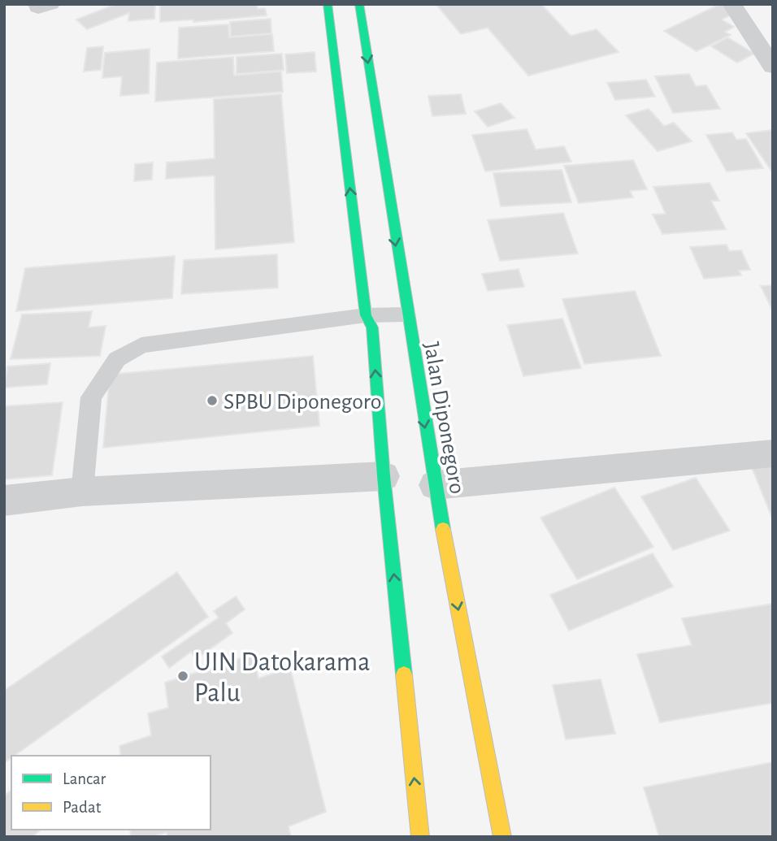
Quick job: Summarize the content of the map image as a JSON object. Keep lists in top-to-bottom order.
{
  "streets": {
    "highway": ["Jalan Diponegoro"]
  },
  "places": ["SPBU Diponegoro", "UIN Datokarama Palu"],
  "legend": ["Lancar", "Padat"]
}
